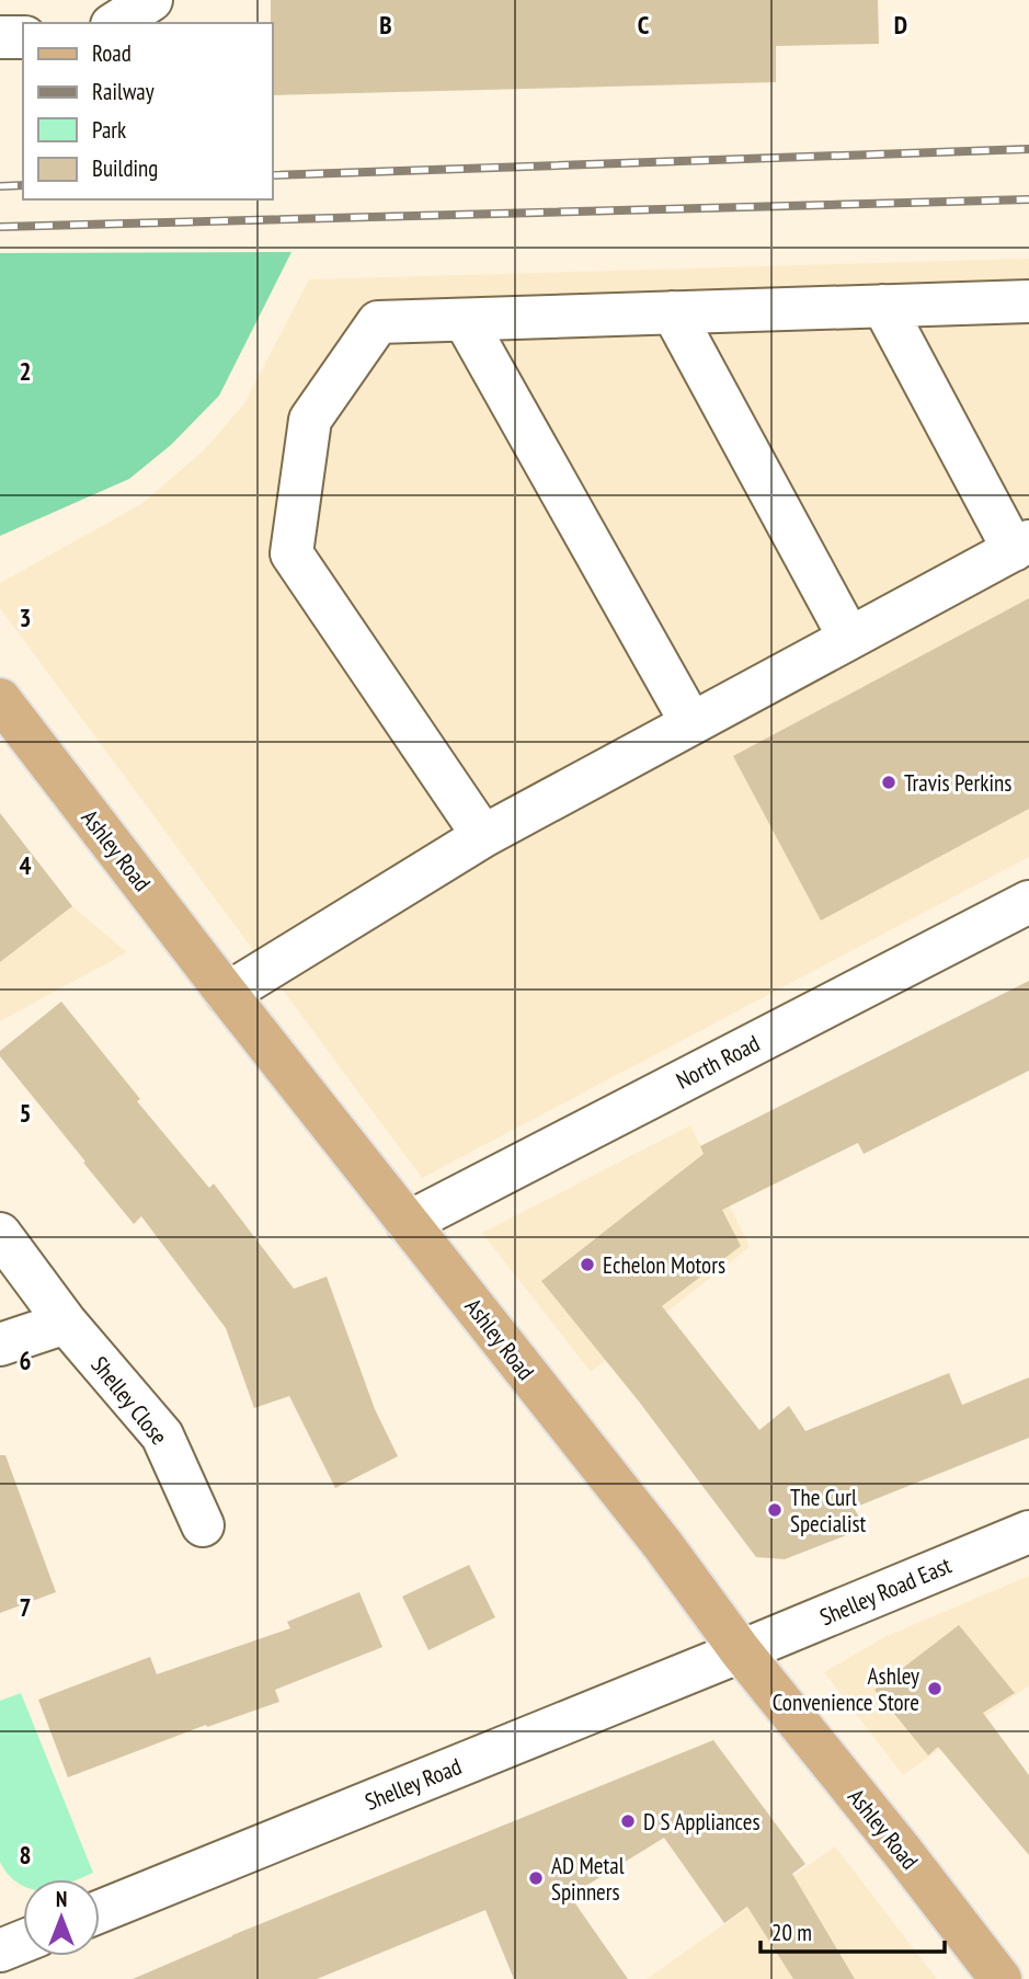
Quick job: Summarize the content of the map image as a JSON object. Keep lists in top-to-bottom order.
{
  "streets": {
    "main road": ["Ashley Road"],
    "street": [
      "North Road",
      "Shelley Close",
      "Shelley Road East",
      "Shelley Road"
    ]
  },
  "crossings": [
    ["Ashley Road", "North Road"],
    ["Ashley Road", "Shelley Road East"],
    ["Ashley Road", "Shelley Road"],
    ["Shelley Road East", "Shelley Road"]
  ],
  "places": [
    "Travis Perkins",
    "Echelon Motors",
    "The Curl Specialist",
    "Ashley Convenience Store",
    "D S Appliances",
    "AD Metal Spinners"
  ],
  "legend": [
    "Road",
    "Railway",
    "Park",
    "Building"
  ],
  "scale_bar": "20 m",
  "north": "top",
  "grid": {
    "columns": ["B", "C", "D"],
    "rows": [
      "2",
      "3",
      "4",
      "5",
      "6",
      "7",
      "8"
    ]
  }
}
